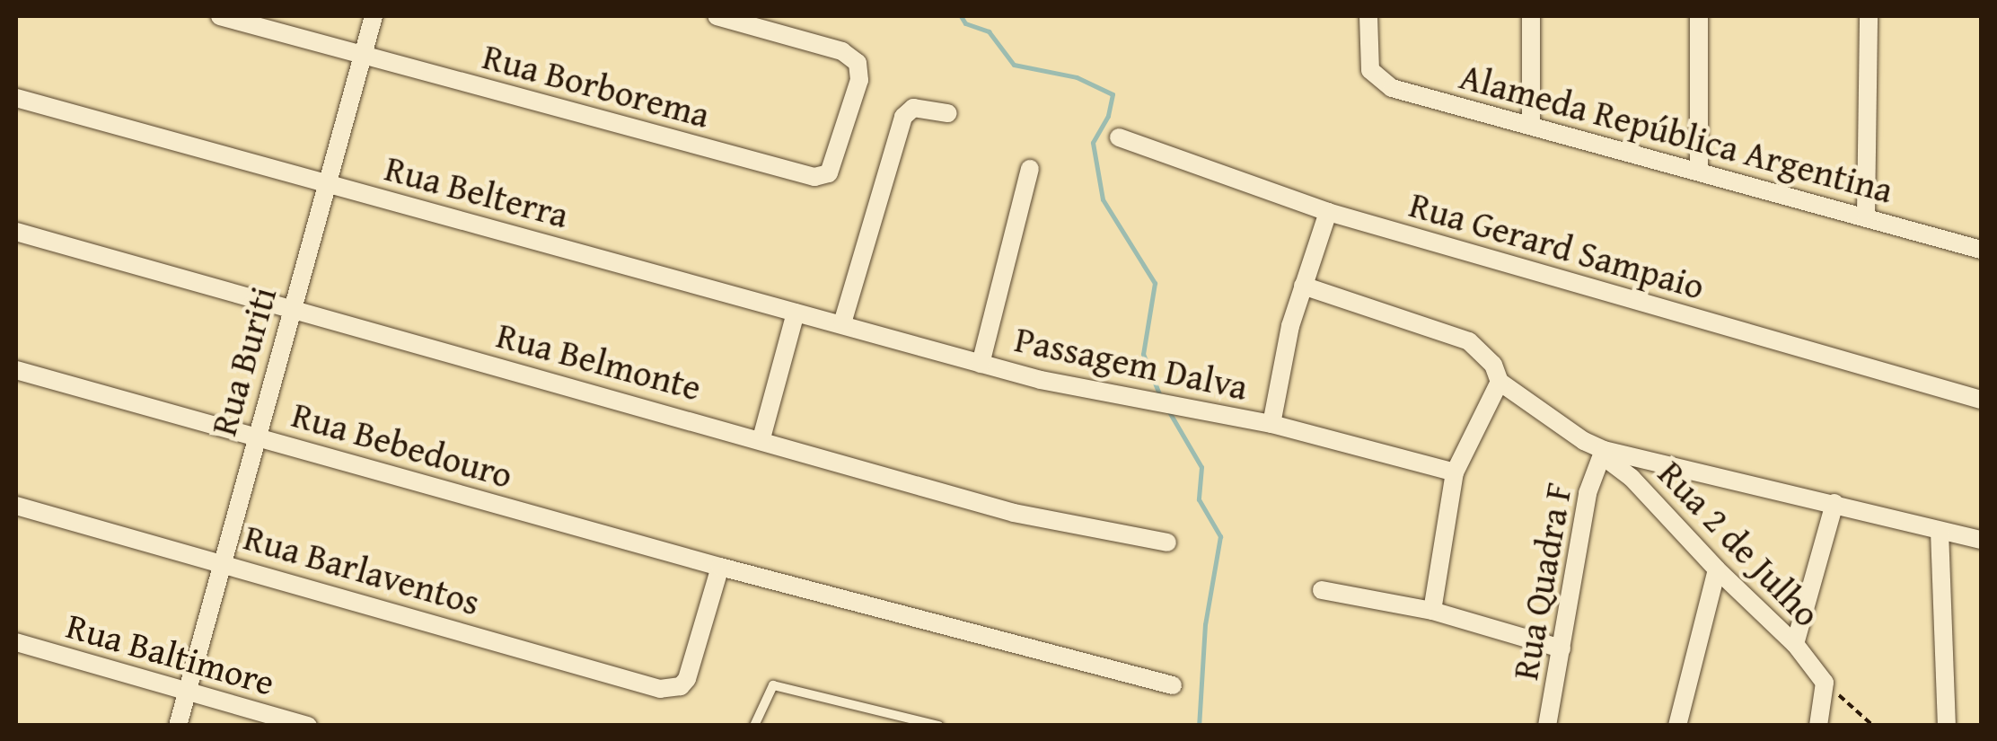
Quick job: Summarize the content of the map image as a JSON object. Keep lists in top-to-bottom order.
{
  "streets": {
    "street": [
      "Rua Borborema",
      "Alameda República Argentina",
      "Rua Belterra",
      "Rua Gerard Sampaio",
      "Rua Buriti",
      "Rua Belmonte",
      "Passagem Dalva",
      "Rua Bebedouro",
      "Rua 2 de Julho",
      "Rua Barlaventos",
      "Rua Quadra F",
      "Rua Baltimore"
    ]
  },
  "crossings": [
    ["Rua Borborema", "Rua Buriti"],
    ["Rua Belterra", "Rua Buriti"],
    ["Rua Belterra", "Passagem Dalva"],
    ["Rua Buriti", "Rua Belmonte"],
    ["Rua Buriti", "Rua Bebedouro"],
    ["Rua Buriti", "Rua Barlaventos"],
    ["Rua Buriti", "Rua Baltimore"],
    ["Rua Bebedouro", "Rua Barlaventos"],
    ["Rua 2 de Julho", "Rua Quadra F"]
  ]
}
